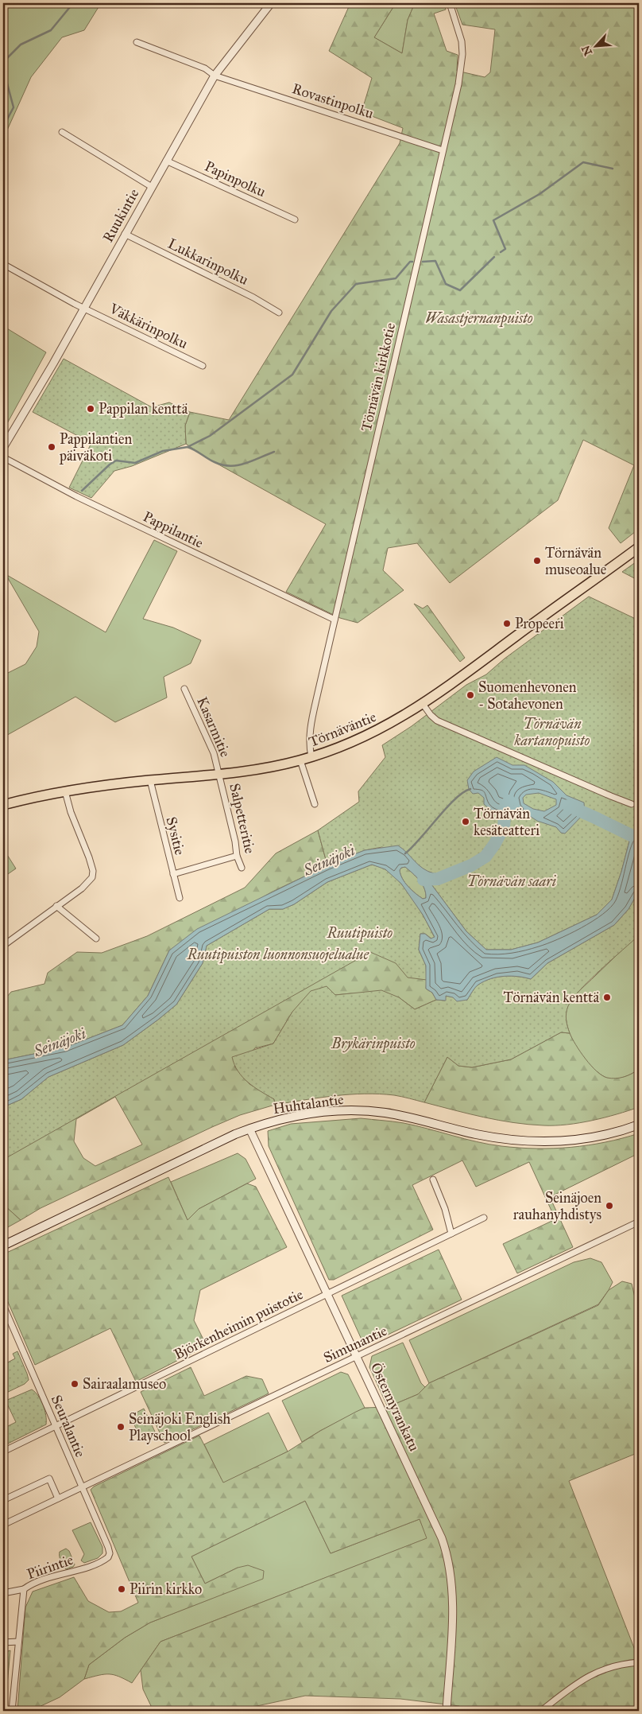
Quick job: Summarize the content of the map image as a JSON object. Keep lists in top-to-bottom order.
{
  "streets": {
    "main road": ["Törnäväntie", "Huhtalantie"],
    "street": [
      "Rovastinpolku",
      "Papinpolku",
      "Ruukintie",
      "Lukkarinpolku",
      "Väkkärinpolku",
      "Törnävän kirkkotie",
      "Pappilantie",
      "Kasarmitie",
      "Salpetteritie",
      "Sysitie",
      "Björkenheimin puistotie",
      "Simunantie",
      "Östermyrankatu",
      "Seuralantie",
      "Piirintie"
    ]
  },
  "crossings": [
    ["Rovastinpolku", "Ruukintie"],
    ["Rovastinpolku", "Törnävän kirkkotie"],
    ["Papinpolku", "Ruukintie"],
    ["Ruukintie", "Lukkarinpolku"],
    ["Ruukintie", "Väkkärinpolku"],
    ["Törnävän kirkkotie", "Pappilantie"],
    ["Törnävän kirkkotie", "Törnäväntie"],
    ["Kasarmitie", "Törnäväntie"],
    ["Kasarmitie", "Salpetteritie"],
    ["Törnäväntie", "Salpetteritie"],
    ["Törnäväntie", "Sysitie"],
    ["Huhtalantie", "Östermyrankatu"],
    ["Björkenheimin puistotie", "Östermyrankatu"],
    ["Björkenheimin puistotie", "Seuralantie"],
    ["Simunantie", "Östermyrankatu"],
    ["Simunantie", "Seuralantie"],
    ["Seuralantie", "Piirintie"]
  ],
  "water": ["Seinäjoki"],
  "parks": [
    "Wasastjernanpuisto",
    "Törnävän kartanopuisto",
    "Törnävän saari",
    "Ruutipuisto",
    "Ruutipuiston luonnonsuojelualue",
    "Brykärinpuisto"
  ],
  "places": [
    "Pappilan kenttä",
    "Pappilantien päiväkoti",
    "Törnävän museoalue",
    "Propeeri",
    "Suomenhevonen - Sotahevonen",
    "Törnävän kesäteatteri",
    "Törnävän kenttä",
    "Seinäjoen rauhanyhdistys",
    "Sairaalamuseo",
    "Seinäjoki English Playschool",
    "Piirin kirkko"
  ],
  "north": "bottom left"
}
